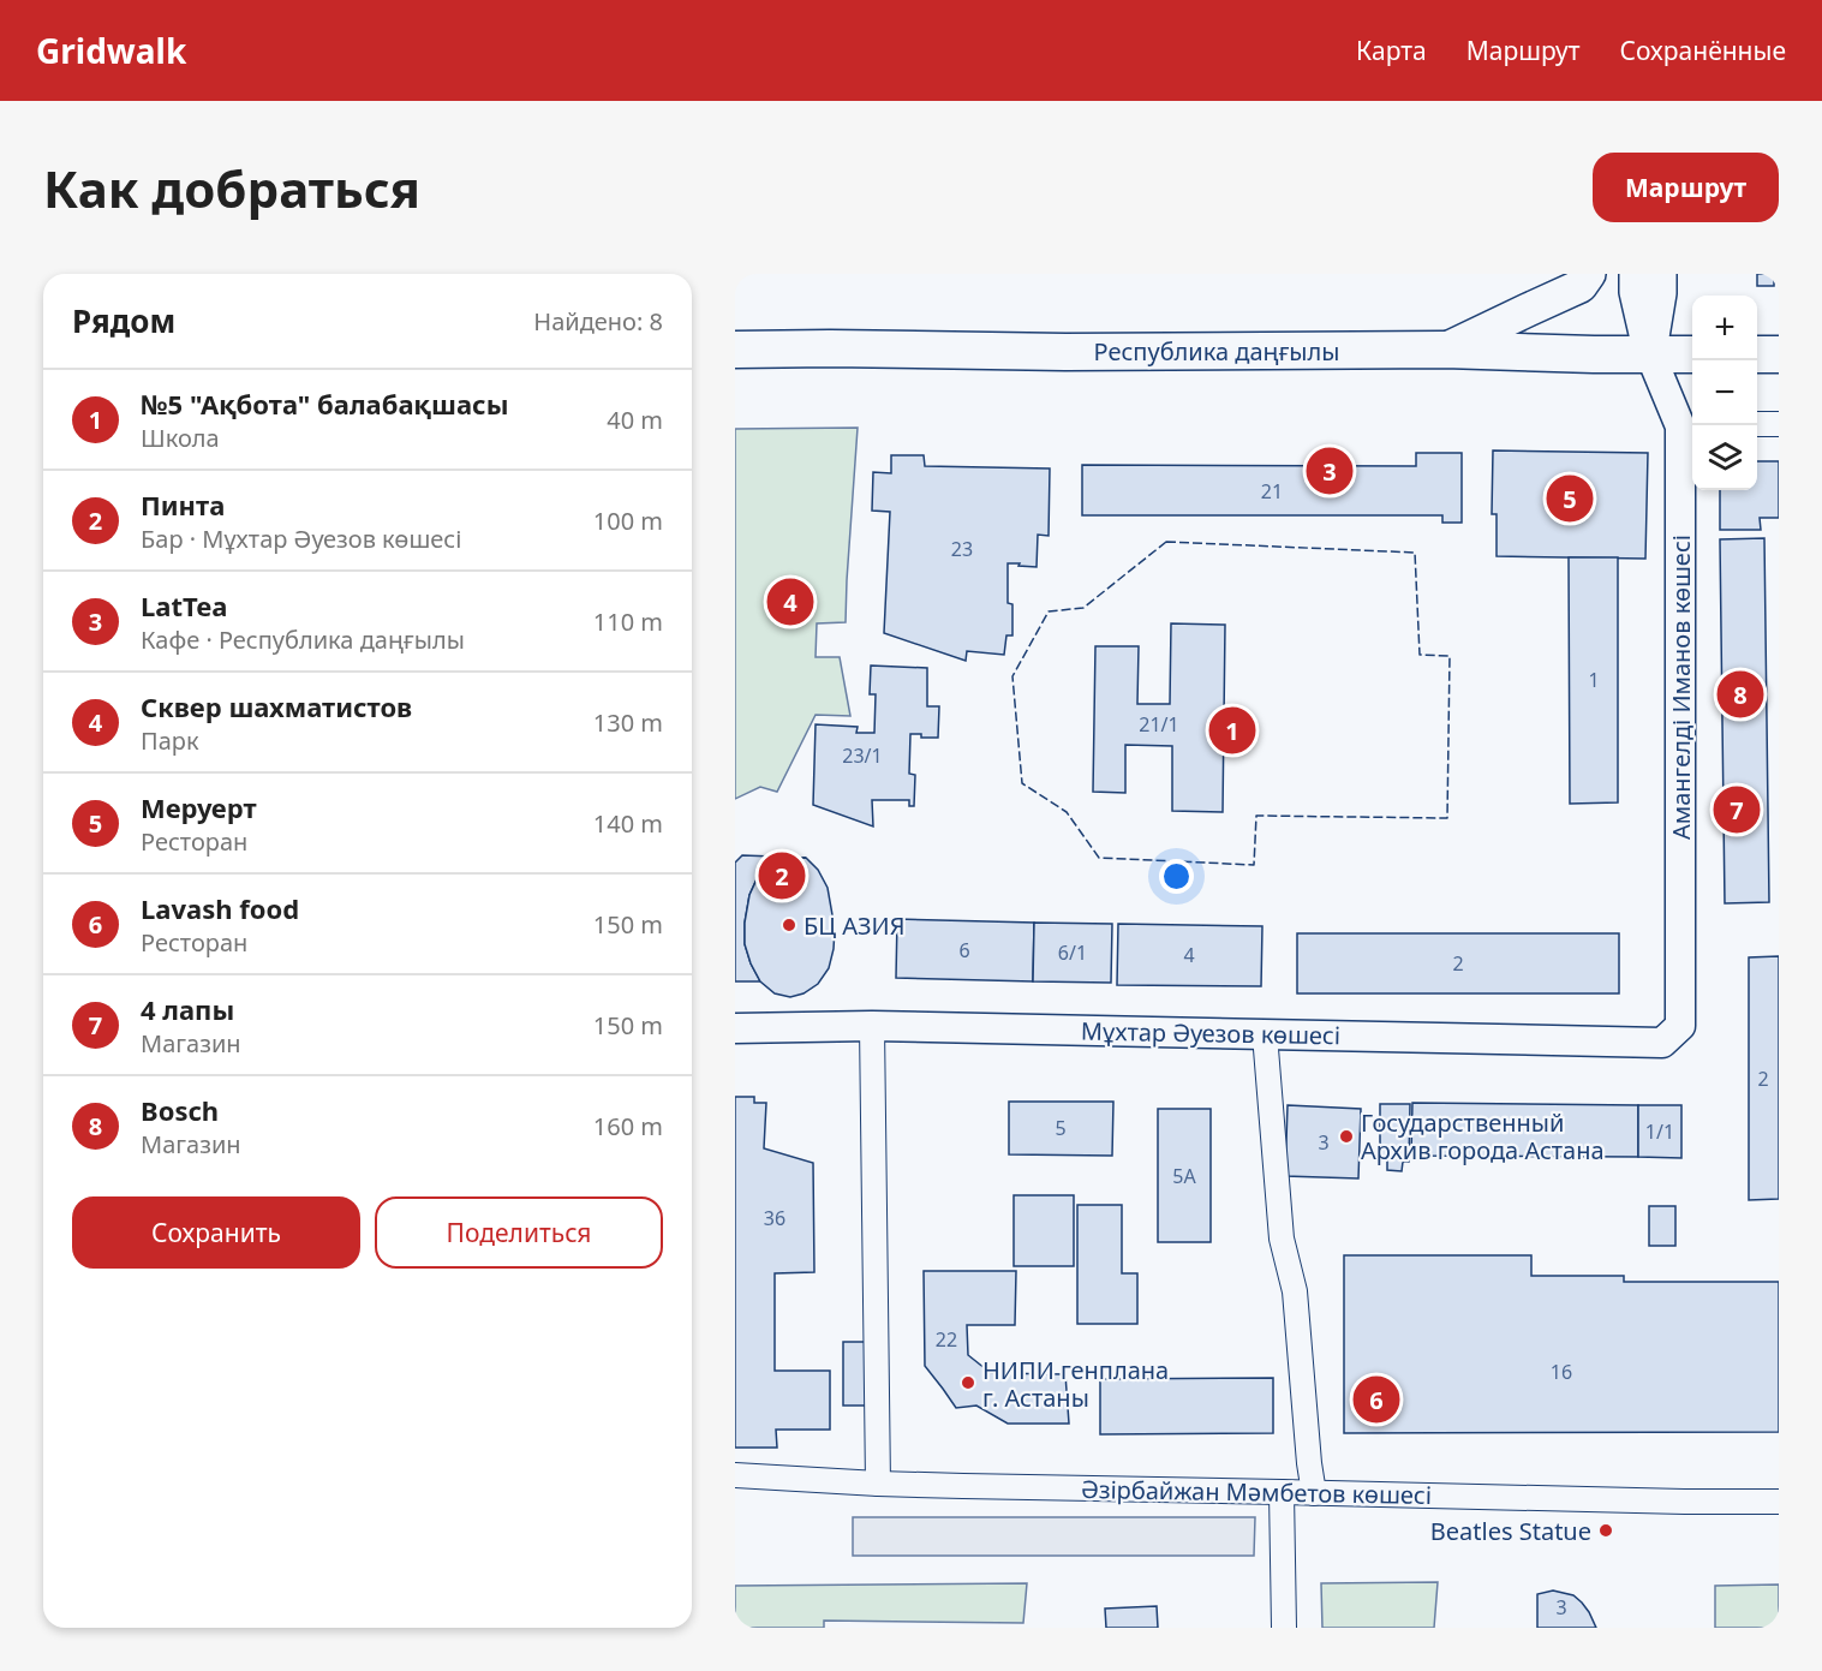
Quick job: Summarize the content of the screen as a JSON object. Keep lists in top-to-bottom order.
{
  "streets": {
    "main road": ["Республика даңғылы", "Амангелді Иманов көшесі"],
    "street": ["Мұхтар Әуезов көшесі", "Әзірбайжан Мәмбетов көшесі"]
  },
  "crossings": [
    ["Республика даңғылы", "Амангелді Иманов көшесі"],
    ["Амангелді Иманов көшесі", "Мұхтар Әуезов көшесі"]
  ],
  "places": [
    "БЦ АЗИЯ",
    "Государственный Архив города Астана",
    "НИПИ генплана г. Астаны",
    "Beatles Statue"
  ],
  "house_numbers": [
    "21",
    "23",
    "1",
    "21/1",
    "23/1",
    "6",
    "6/1",
    "4",
    "2",
    "2",
    "5",
    "1/1",
    "3",
    "5А",
    "36",
    "22",
    "16",
    "3"
  ],
  "page": {
    "header": "Gridwalk",
    "nav": ["Карта", "Маршрут", "Сохранённые"],
    "buttons": [
      "Маршрут",
      ["Сохранить", "Поделиться"]
    ],
    "title": "Как добраться",
    "heading": ["Рядом", "Найдено: 8"],
    "map_buttons": ["+", "−"],
    "list": [
      {
        "mark": "1",
        "name": "№5 \"Ақбота\" балабақшасы",
        "note": "Школа",
        "value": "40 m"
      },
      {
        "mark": "2",
        "name": "Пинта",
        "note": "Бар · Мұхтар Әуезов көшесі",
        "value": "100 m"
      },
      {
        "mark": "3",
        "name": "LatTea",
        "note": "Кафе · Республика даңғылы",
        "value": "110 m"
      },
      {
        "mark": "4",
        "name": "Сквер шахматистов",
        "note": "Парк",
        "value": "130 m"
      },
      {
        "mark": "5",
        "name": "Меруерт",
        "note": "Ресторан",
        "value": "140 m"
      },
      {
        "mark": "6",
        "name": "Lavash food",
        "note": "Ресторан",
        "value": "150 m"
      },
      {
        "mark": "7",
        "name": "4 лапы",
        "note": "Магазин",
        "value": "150 m"
      },
      {
        "mark": "8",
        "name": "Bosch",
        "note": "Магазин",
        "value": "160 m"
      }
    ],
    "pins": [
      "3",
      "5",
      "4",
      "8",
      "1",
      "7",
      "2",
      "6"
    ]
  }
}
